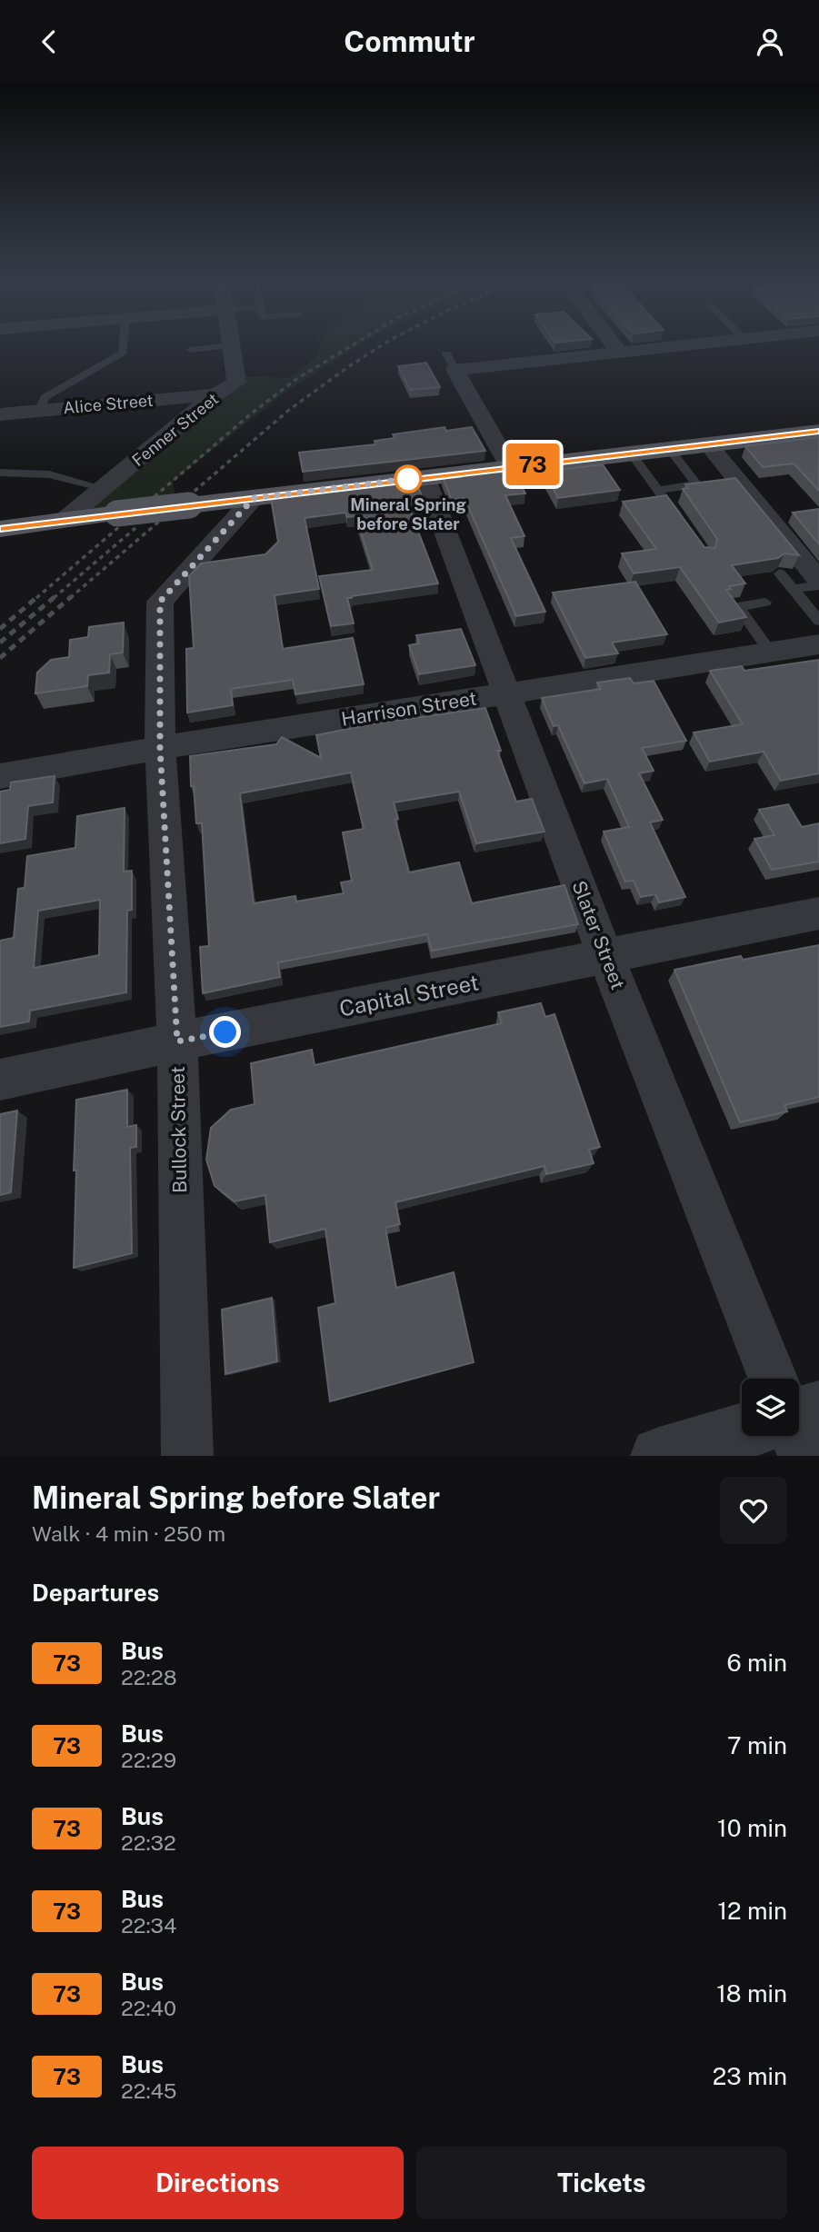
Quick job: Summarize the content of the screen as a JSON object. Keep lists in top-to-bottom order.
{
  "streets": {
    "street": [
      "Alice Street",
      "Fenner Street",
      "Harrison Street",
      "Slater Street",
      "Capital Street",
      "Bullock Street"
    ]
  },
  "crossings": [
    ["Alice Street", "Fenner Street"],
    ["Harrison Street", "Slater Street"],
    ["Harrison Street", "Bullock Street"],
    ["Slater Street", "Capital Street"],
    ["Capital Street", "Bullock Street"]
  ],
  "places": ["Mineral Spring before Slater"],
  "lines": ["bus line 73"],
  "page": {
    "header": "Commutr",
    "on_map": "73",
    "heading": [
      ["Mineral Spring before Slater", "Walk · 4 min · 250 m"],
      "Departures"
    ],
    "list": [
      {
        "mark": "73",
        "name": "Bus",
        "note": "22:28",
        "value": "6 min"
      },
      {
        "mark": "73",
        "name": "Bus",
        "note": "22:29",
        "value": "7 min"
      },
      {
        "mark": "73",
        "name": "Bus",
        "note": "22:32",
        "value": "10 min"
      },
      {
        "mark": "73",
        "name": "Bus",
        "note": "22:34",
        "value": "12 min"
      },
      {
        "mark": "73",
        "name": "Bus",
        "note": "22:40",
        "value": "18 min"
      },
      {
        "mark": "73",
        "name": "Bus",
        "note": "22:45",
        "value": "23 min"
      }
    ],
    "buttons": ["Directions", "Tickets"]
  }
}
